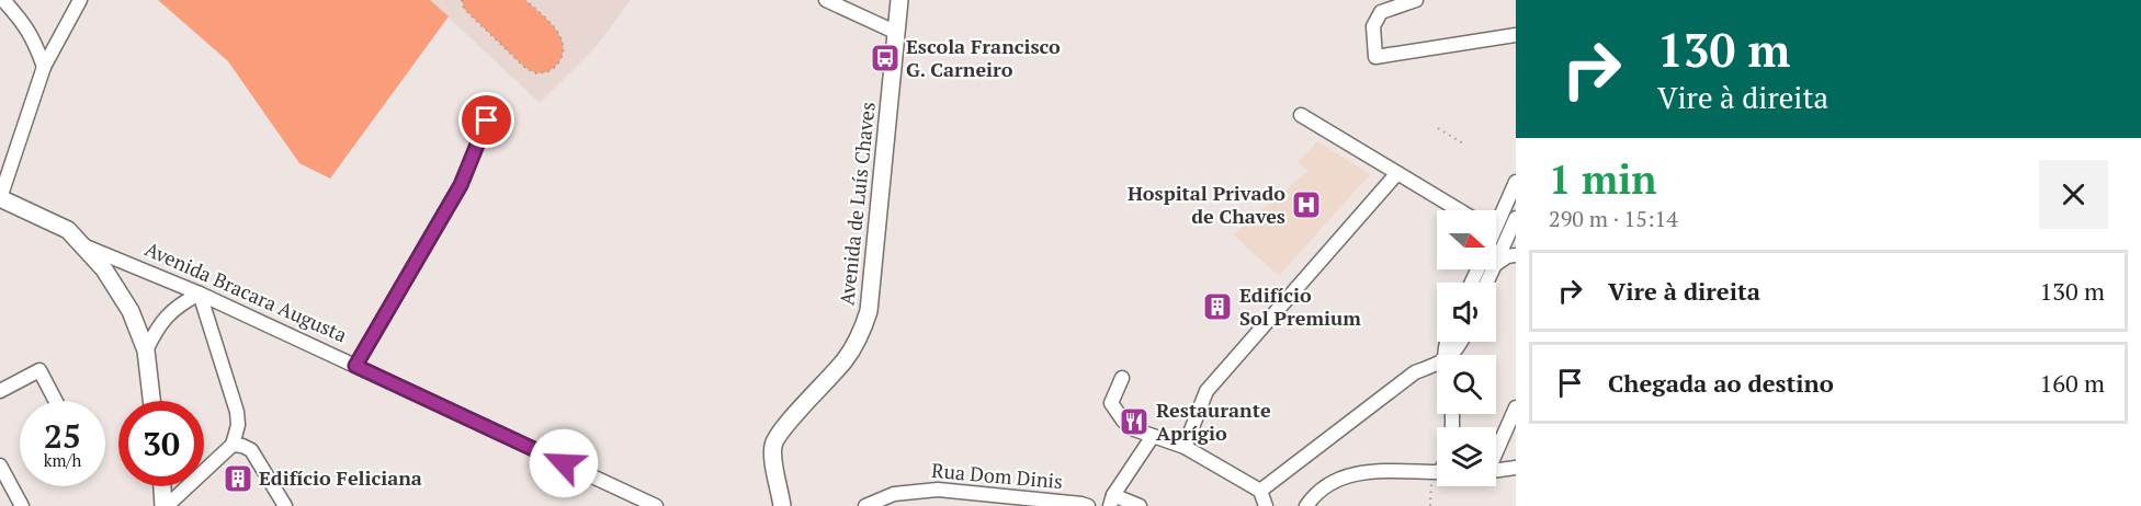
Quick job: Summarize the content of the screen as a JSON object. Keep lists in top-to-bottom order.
{
  "streets": {
    "main road": ["Avenida de Luís Chaves", "Avenida Bracara Augusta"],
    "street": ["Rua Dom Dinis"]
  },
  "places": {
    "bus stop": ["Escola Francisco G. Carneiro"],
    "hospital": ["Hospital Privado de Chaves"],
    "building": ["Edifício Sol Premium", "Edifício Feliciana"],
    "restaurant": ["Restaurante Aprígio"]
  },
  "north": "right",
  "page": {
    "turn": ["130 m", "Vire à direita"],
    "heading": ["1 min", "290 m · 15:14"],
    "list": [
      {
        "name": "Vire à direita",
        "value": "130 m"
      },
      {
        "name": "Chegada ao destino",
        "value": "160 m"
      }
    ],
    "speed": "25 km/h",
    "limit": "30"
  }
}
